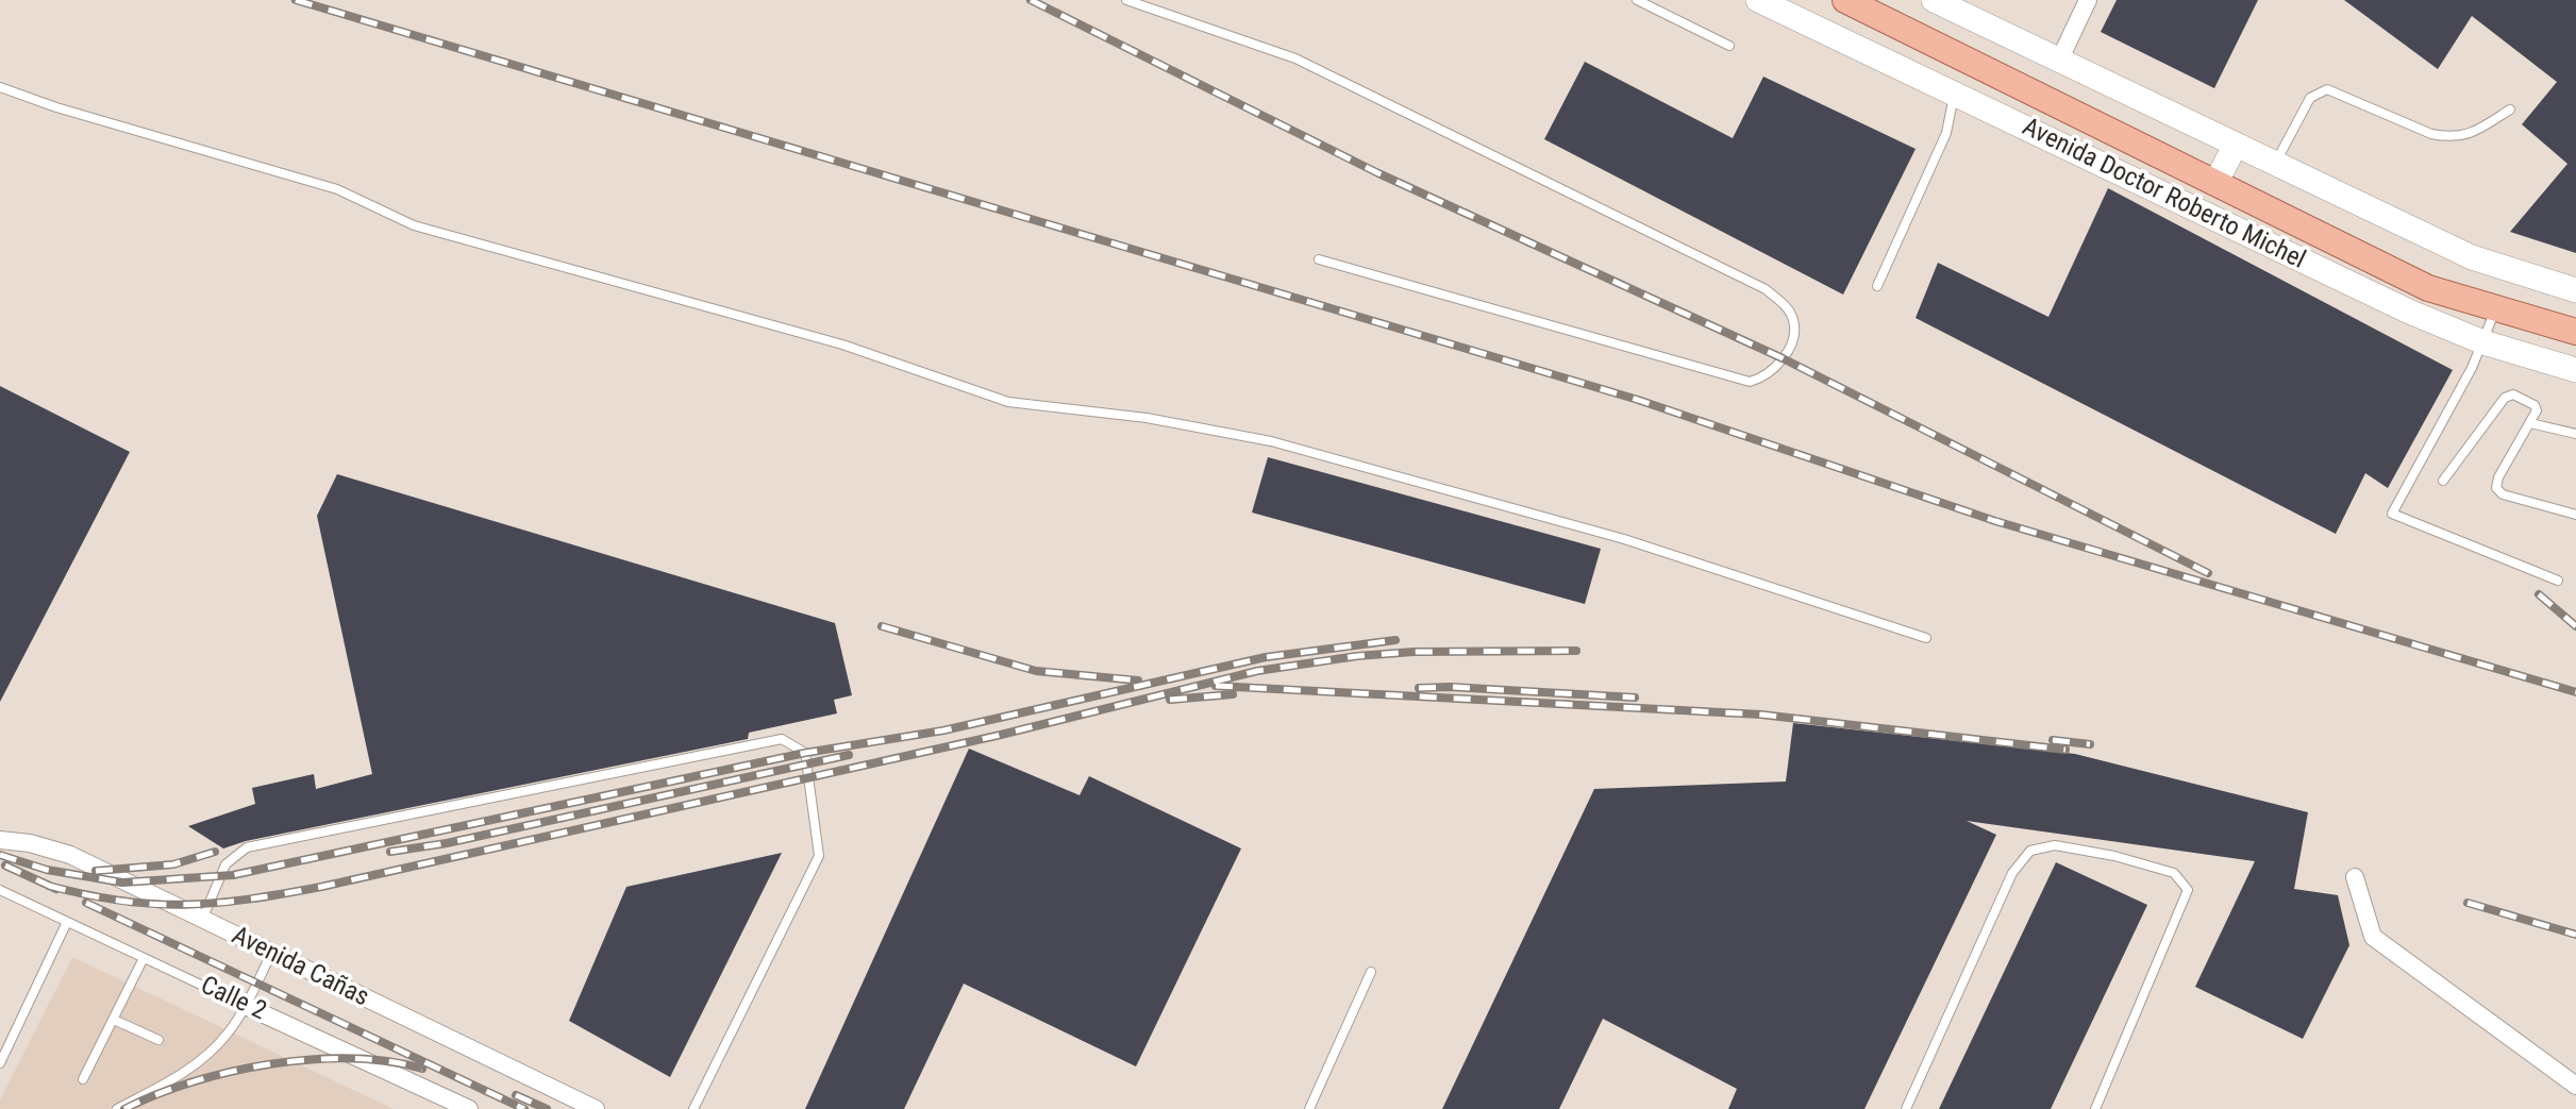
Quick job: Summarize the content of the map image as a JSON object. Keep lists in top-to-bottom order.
{
  "streets": {
    "main road": ["Avenida Doctor Roberto Michel"],
    "street": ["Avenida Cañas", "Calle 2"]
  }
}
